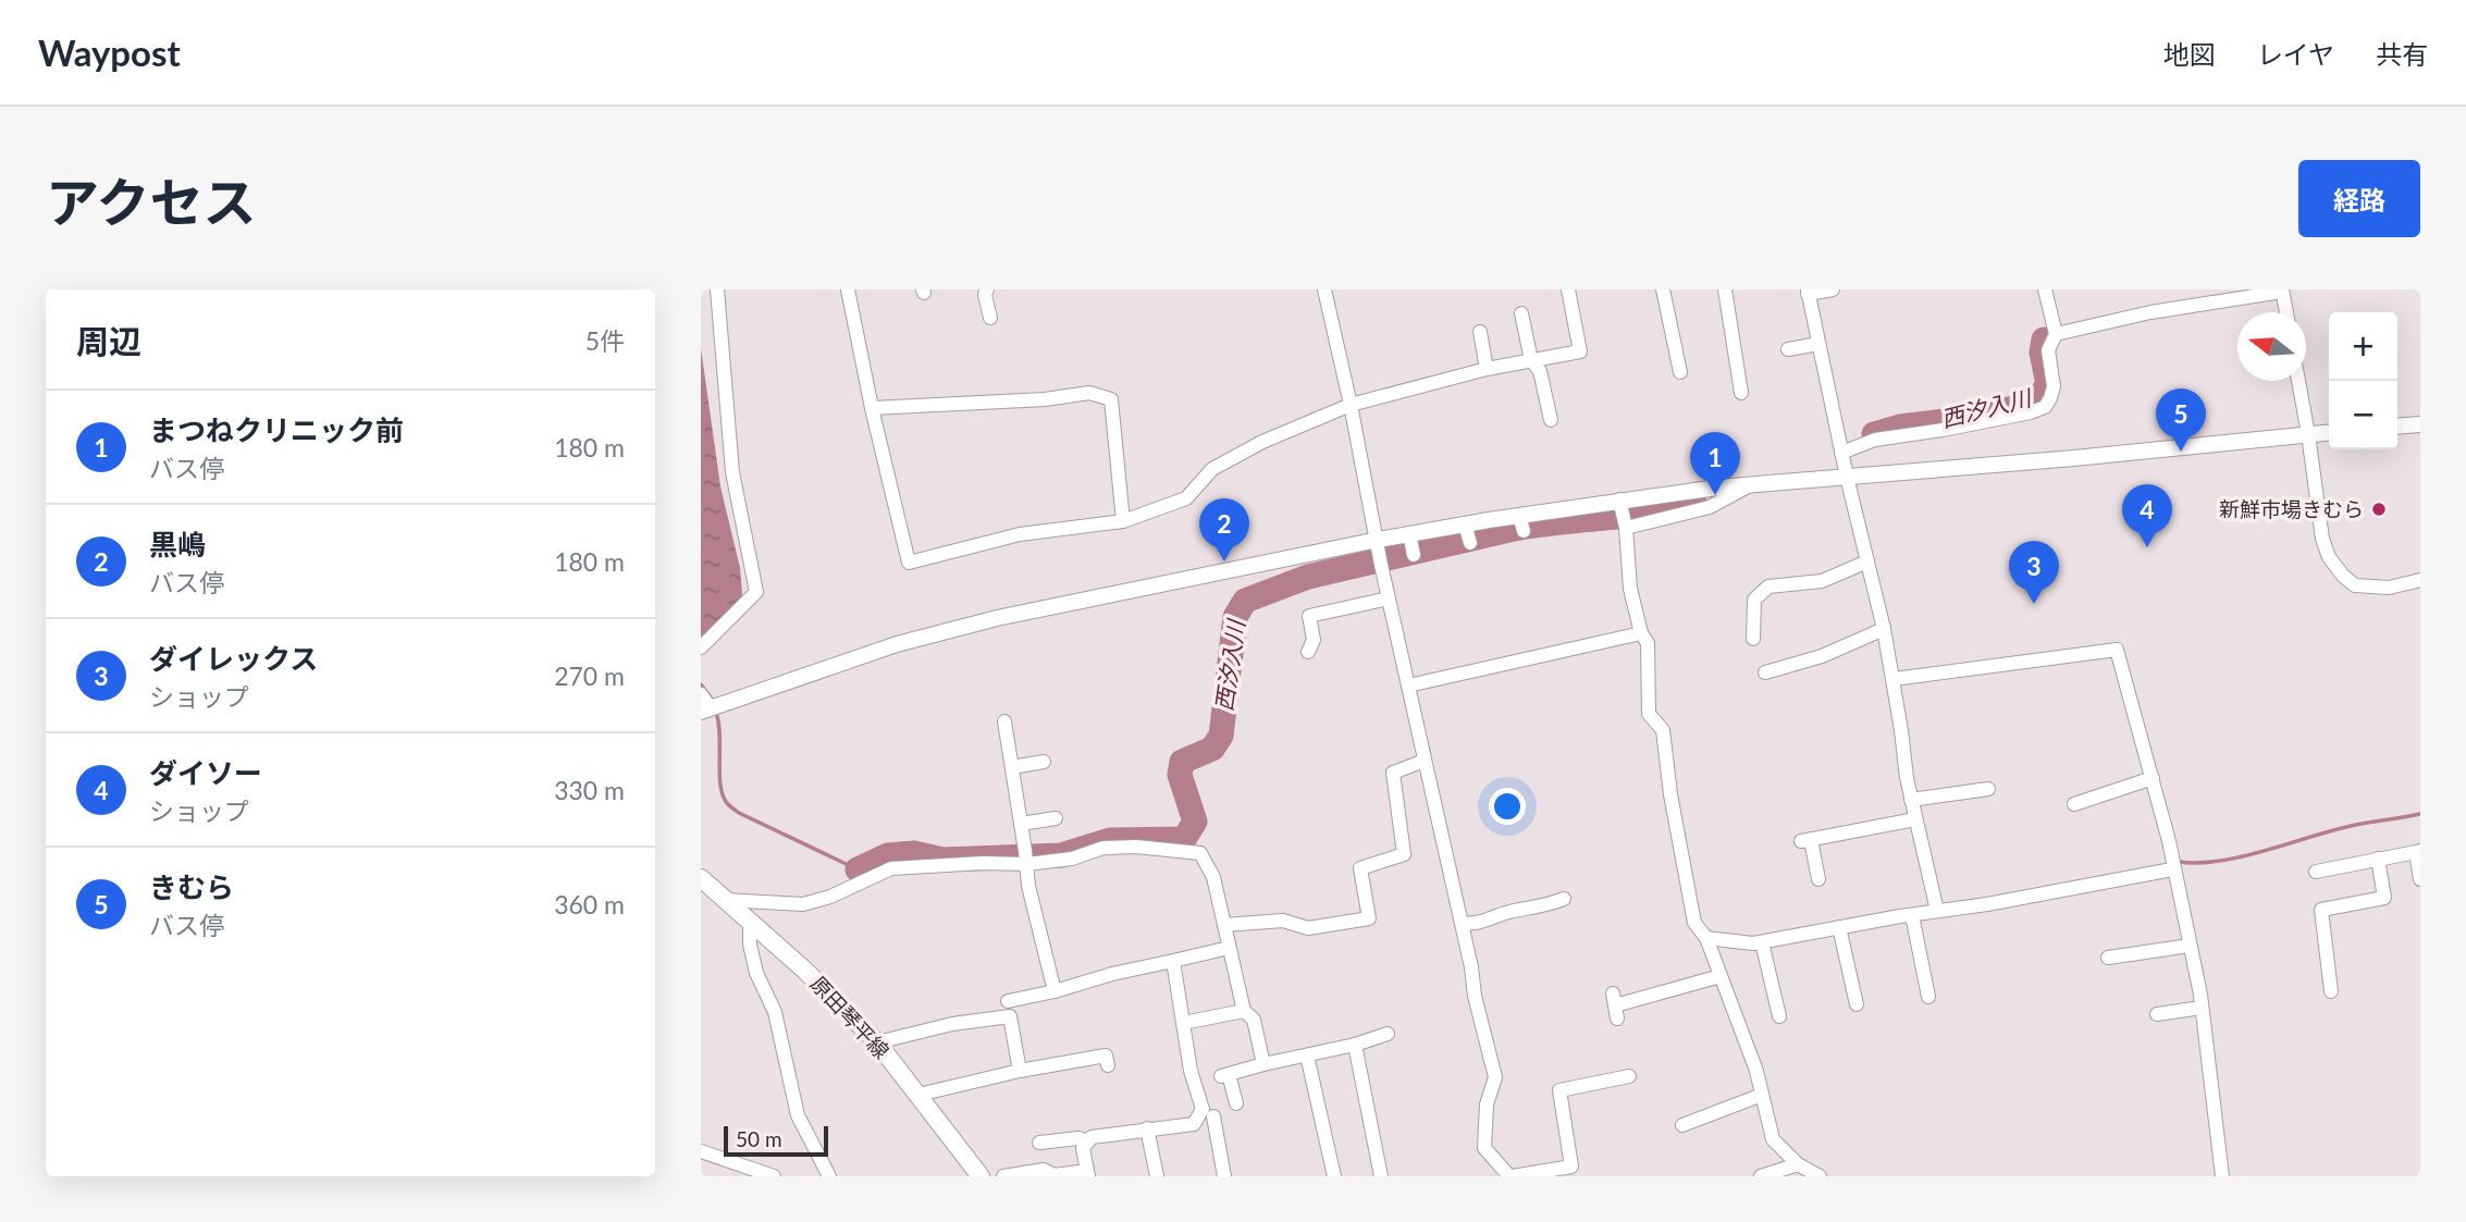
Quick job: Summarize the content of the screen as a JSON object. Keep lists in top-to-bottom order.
{
  "streets": {
    "main road": ["原田琴平線"]
  },
  "water": ["西汐入川"],
  "places": ["新鮮市場きむら"],
  "scale_bar": "50 m",
  "north": "left",
  "page": {
    "header": "Waypost",
    "nav": ["地図", "レイヤ", "共有"],
    "title": "アクセス",
    "buttons": "経路",
    "heading": ["周辺", "5件"],
    "map_buttons": ["+", "−"],
    "list": [
      {
        "mark": "1",
        "name": "まつねクリニック前",
        "note": "バス停",
        "value": "180 m"
      },
      {
        "mark": "2",
        "name": "黒嶋",
        "note": "バス停",
        "value": "180 m"
      },
      {
        "mark": "3",
        "name": "ダイレックス",
        "note": "ショップ",
        "value": "270 m"
      },
      {
        "mark": "4",
        "name": "ダイソー",
        "note": "ショップ",
        "value": "330 m"
      },
      {
        "mark": "5",
        "name": "きむら",
        "note": "バス停",
        "value": "360 m"
      }
    ],
    "pins": [
      "5",
      "1",
      "4",
      "2",
      "3"
    ],
    "scale": "50 m"
  }
}
